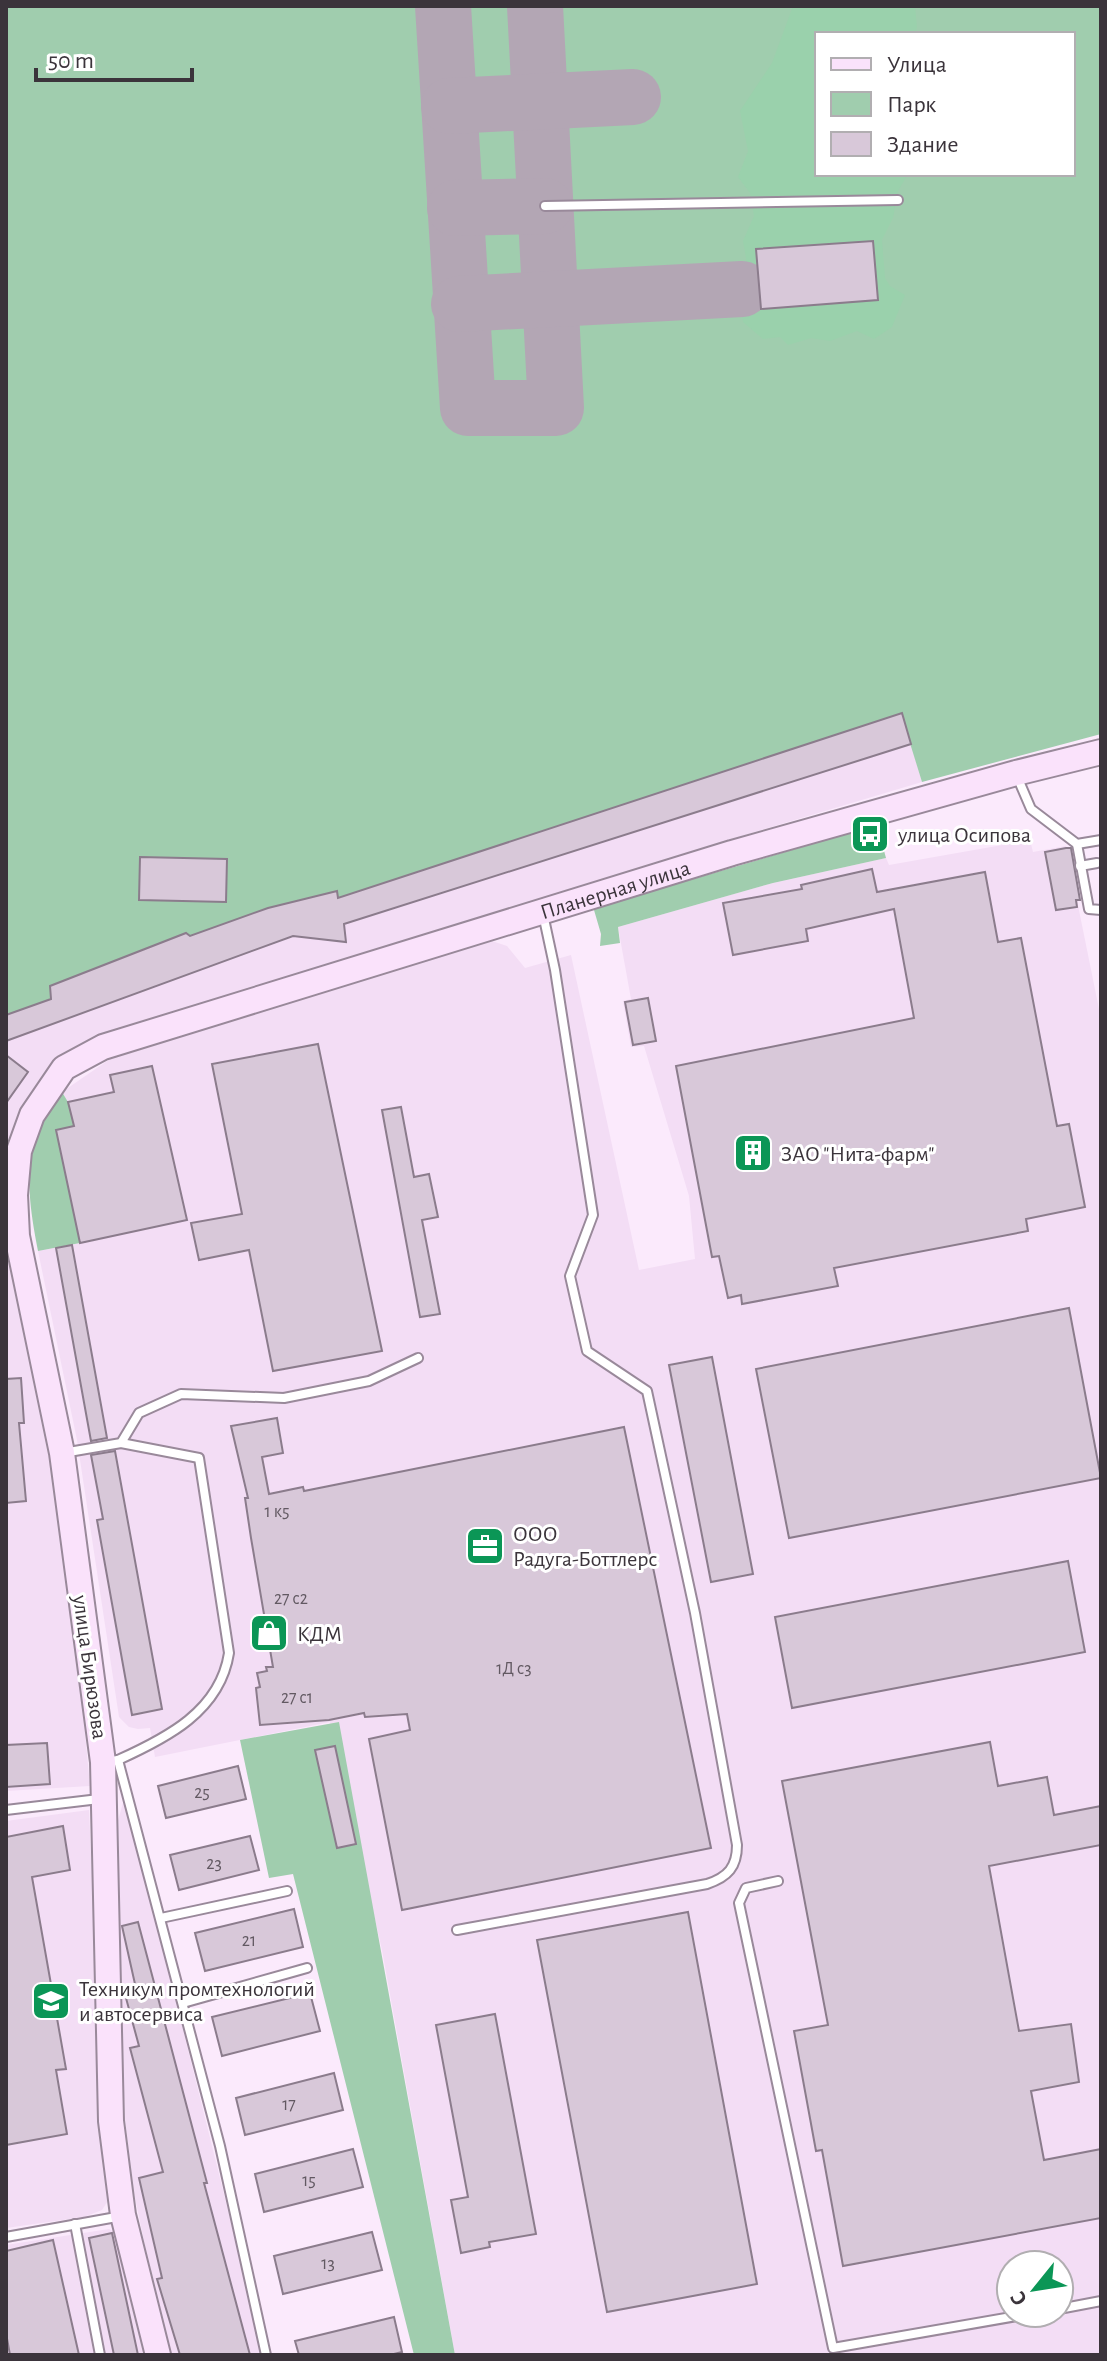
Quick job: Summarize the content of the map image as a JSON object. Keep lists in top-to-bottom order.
{
  "streets": {
    "main road": ["Планерная улица", "улица Бирюзова"]
  },
  "crossings": [
    ["Планерная улица", "улица Бирюзова"]
  ],
  "places": {
    "bus stop": ["улица Осипова"],
    "building": ["ЗАО \"Нита-фарм\""],
    "office": ["ООО Радуга-Боттлерс"],
    "shop": ["КДМ"],
    "school or university": ["Техникум промтехнологий и автосервиса"]
  },
  "house_numbers": [
    "1 к5",
    "27 с2",
    "1Д с3",
    "27 с1",
    "25",
    "23",
    "21",
    "17",
    "15",
    "13"
  ],
  "legend": ["Улица", "Парк", "Здание"],
  "scale_bar": "50 m",
  "north": "bottom left"
}
